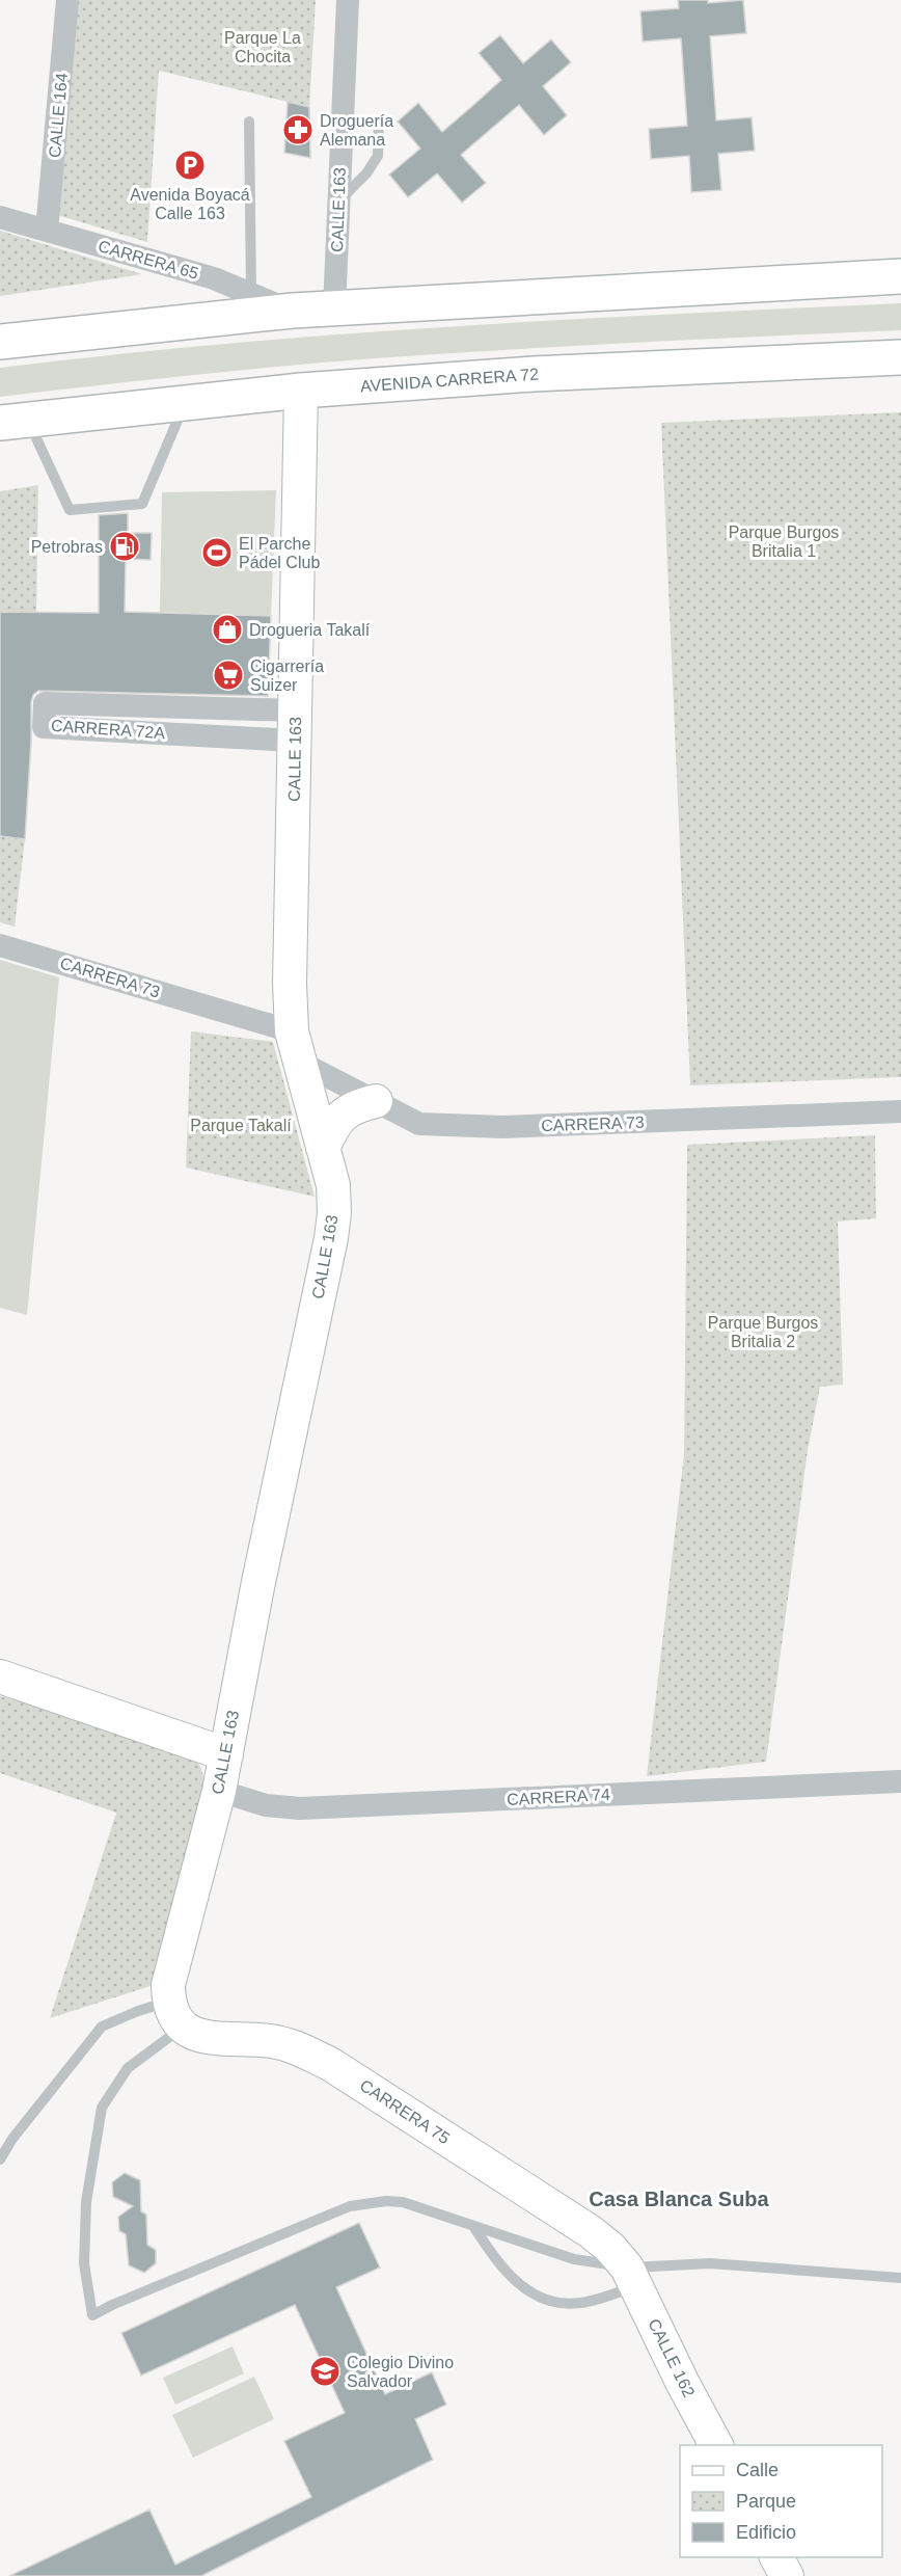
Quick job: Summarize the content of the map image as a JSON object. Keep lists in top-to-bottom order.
{
  "streets": {
    "highway": ["AVENIDA CARRERA 72"],
    "street": [
      "CALLE 164",
      "CALLE 163",
      "CARRERA 65",
      "CARRERA 72A",
      "CARRERA 73",
      "CARRERA 74",
      "CARRERA 75",
      "CALLE 162"
    ]
  },
  "crossings": [
    ["CALLE 164", "CARRERA 65"],
    ["CALLE 163", "AVENIDA CARRERA 72"],
    ["CALLE 163", "CARRERA 72A"],
    ["CALLE 163", "CARRERA 73"],
    ["CALLE 163", "CARRERA 74"],
    ["CALLE 163", "CARRERA 75"],
    ["CARRERA 75", "CALLE 162"]
  ],
  "districts": ["Casa Blanca Suba"],
  "parks": [
    "Parque La Chocita",
    "Parque Burgos Britalia 1",
    "Parque Takalí",
    "Parque Burgos Britalia 2"
  ],
  "places": {
    "pharmacy": ["Droguería Alemana"],
    "parking": ["Avenida Boyacá Calle 163"],
    "fuel station": ["Petrobras"],
    "sports": ["El Parche Pádel Club"],
    "shop": ["Drogueria Takalí"],
    "supermarket": ["Cigarrería Suizer"],
    "school or university": ["Colegio Divino Salvador"]
  },
  "legend": ["Calle", "Parque", "Edificio"]
}
